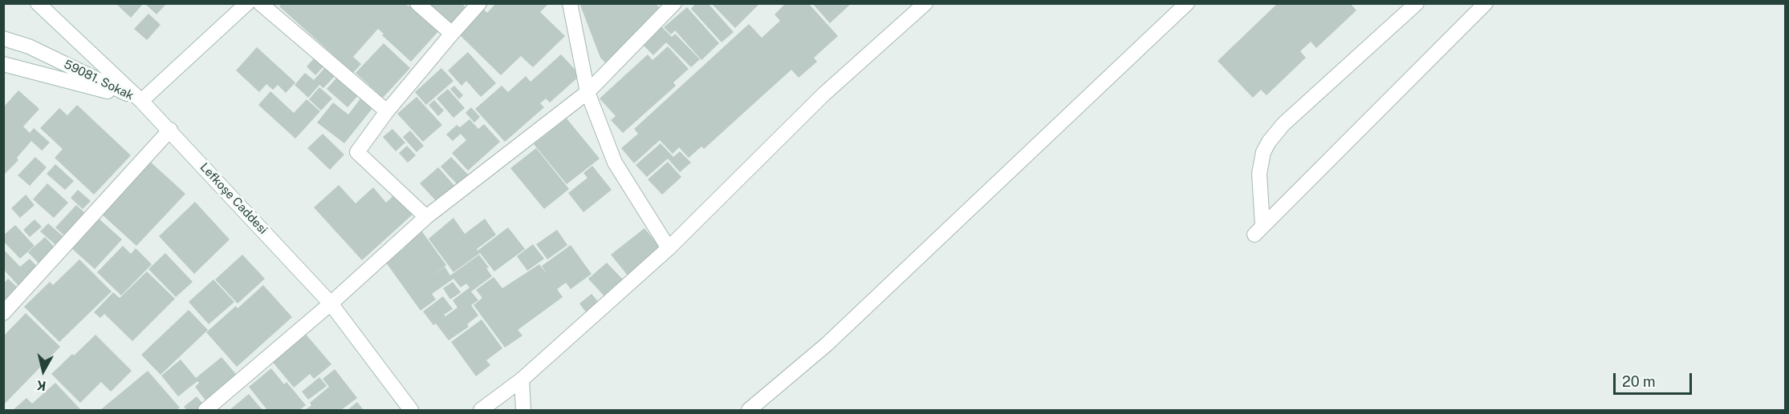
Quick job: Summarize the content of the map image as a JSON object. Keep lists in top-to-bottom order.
{
  "streets": {
    "street": ["59081. Sokak", "Lefkoşe Caddesi"]
  },
  "crossings": [
    ["59081. Sokak", "Lefkoşe Caddesi"]
  ],
  "scale_bar": "20 m",
  "north": "bottom"
}
